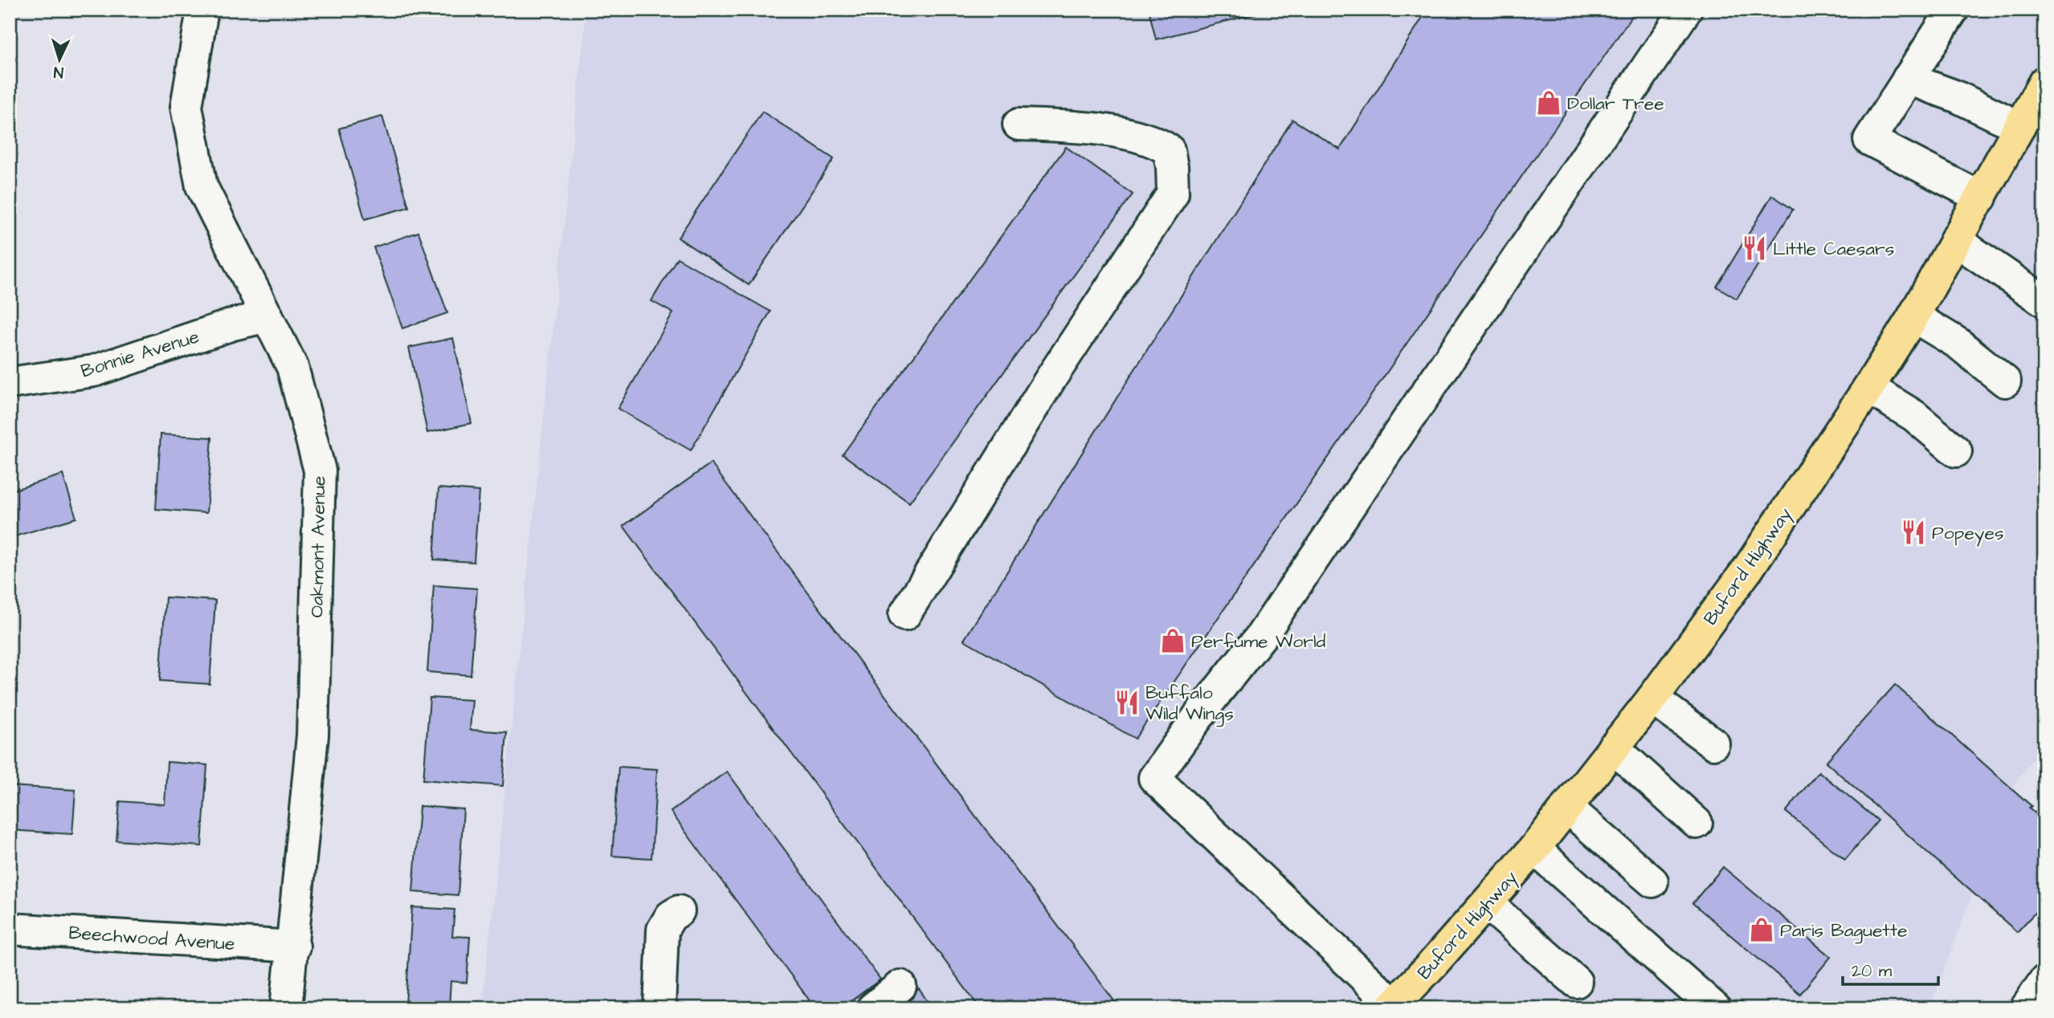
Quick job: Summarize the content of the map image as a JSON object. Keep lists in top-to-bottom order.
{
  "streets": {
    "main road": ["Buford Highway"],
    "street": ["Bonnie Avenue", "Oakmont Avenue", "Beechwood Avenue"]
  },
  "crossings": [
    ["Bonnie Avenue", "Oakmont Avenue"],
    ["Oakmont Avenue", "Beechwood Avenue"]
  ],
  "places": {
    "shop": ["Dollar Tree", "Perfume World", "Paris Baguette"],
    "restaurant": ["Little Caesars", "Popeyes", "Buffalo Wild Wings"]
  },
  "scale_bar": "20 m",
  "north": "bottom"
}
